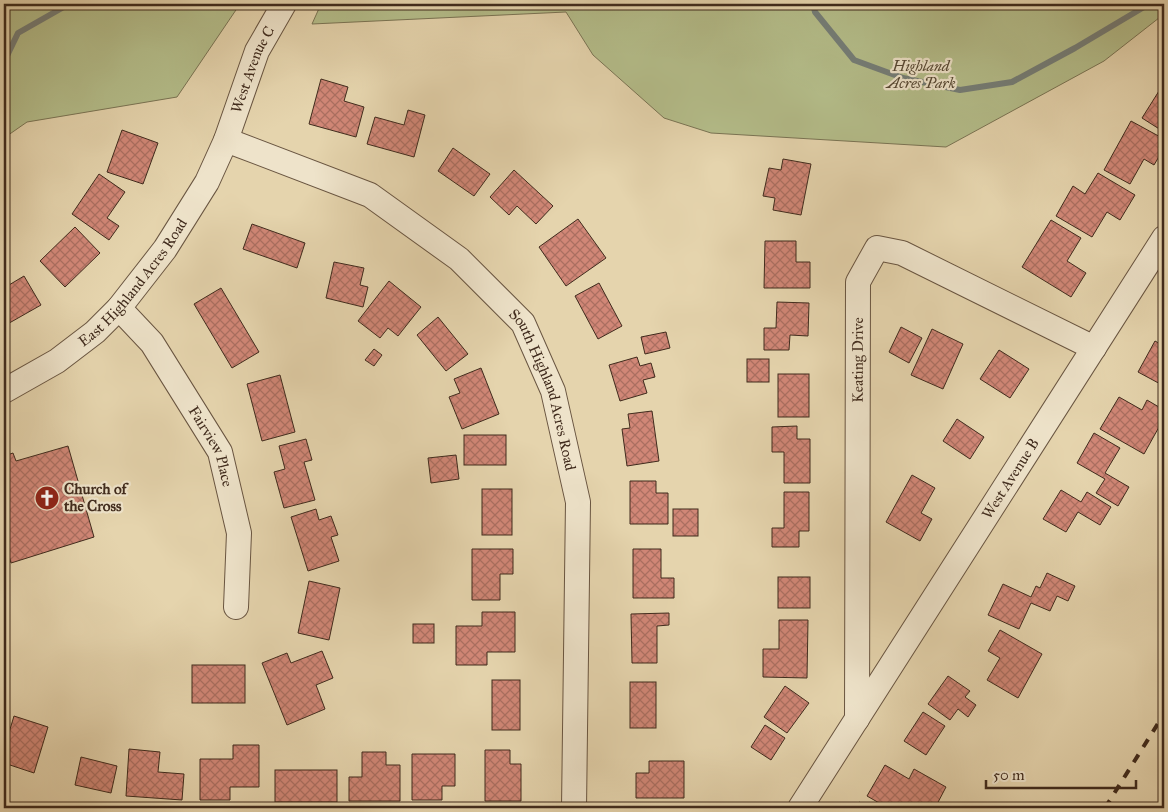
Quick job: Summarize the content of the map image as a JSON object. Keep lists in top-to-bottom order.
{
  "streets": {
    "street": [
      "West Avenue C",
      "East Highland Acres Road",
      "Keating Drive",
      "South Highland Acres Road",
      "Fairview Place",
      "West Avenue B"
    ]
  },
  "crossings": [
    ["West Avenue C", "East Highland Acres Road"],
    ["West Avenue C", "South Highland Acres Road"],
    ["East Highland Acres Road", "South Highland Acres Road"],
    ["East Highland Acres Road", "Fairview Place"],
    ["Keating Drive", "West Avenue B"]
  ],
  "parks": ["Highland Acres Park"],
  "places": {
    "church": ["Church of the Cross"]
  },
  "scale_bar": "50 m"
}
